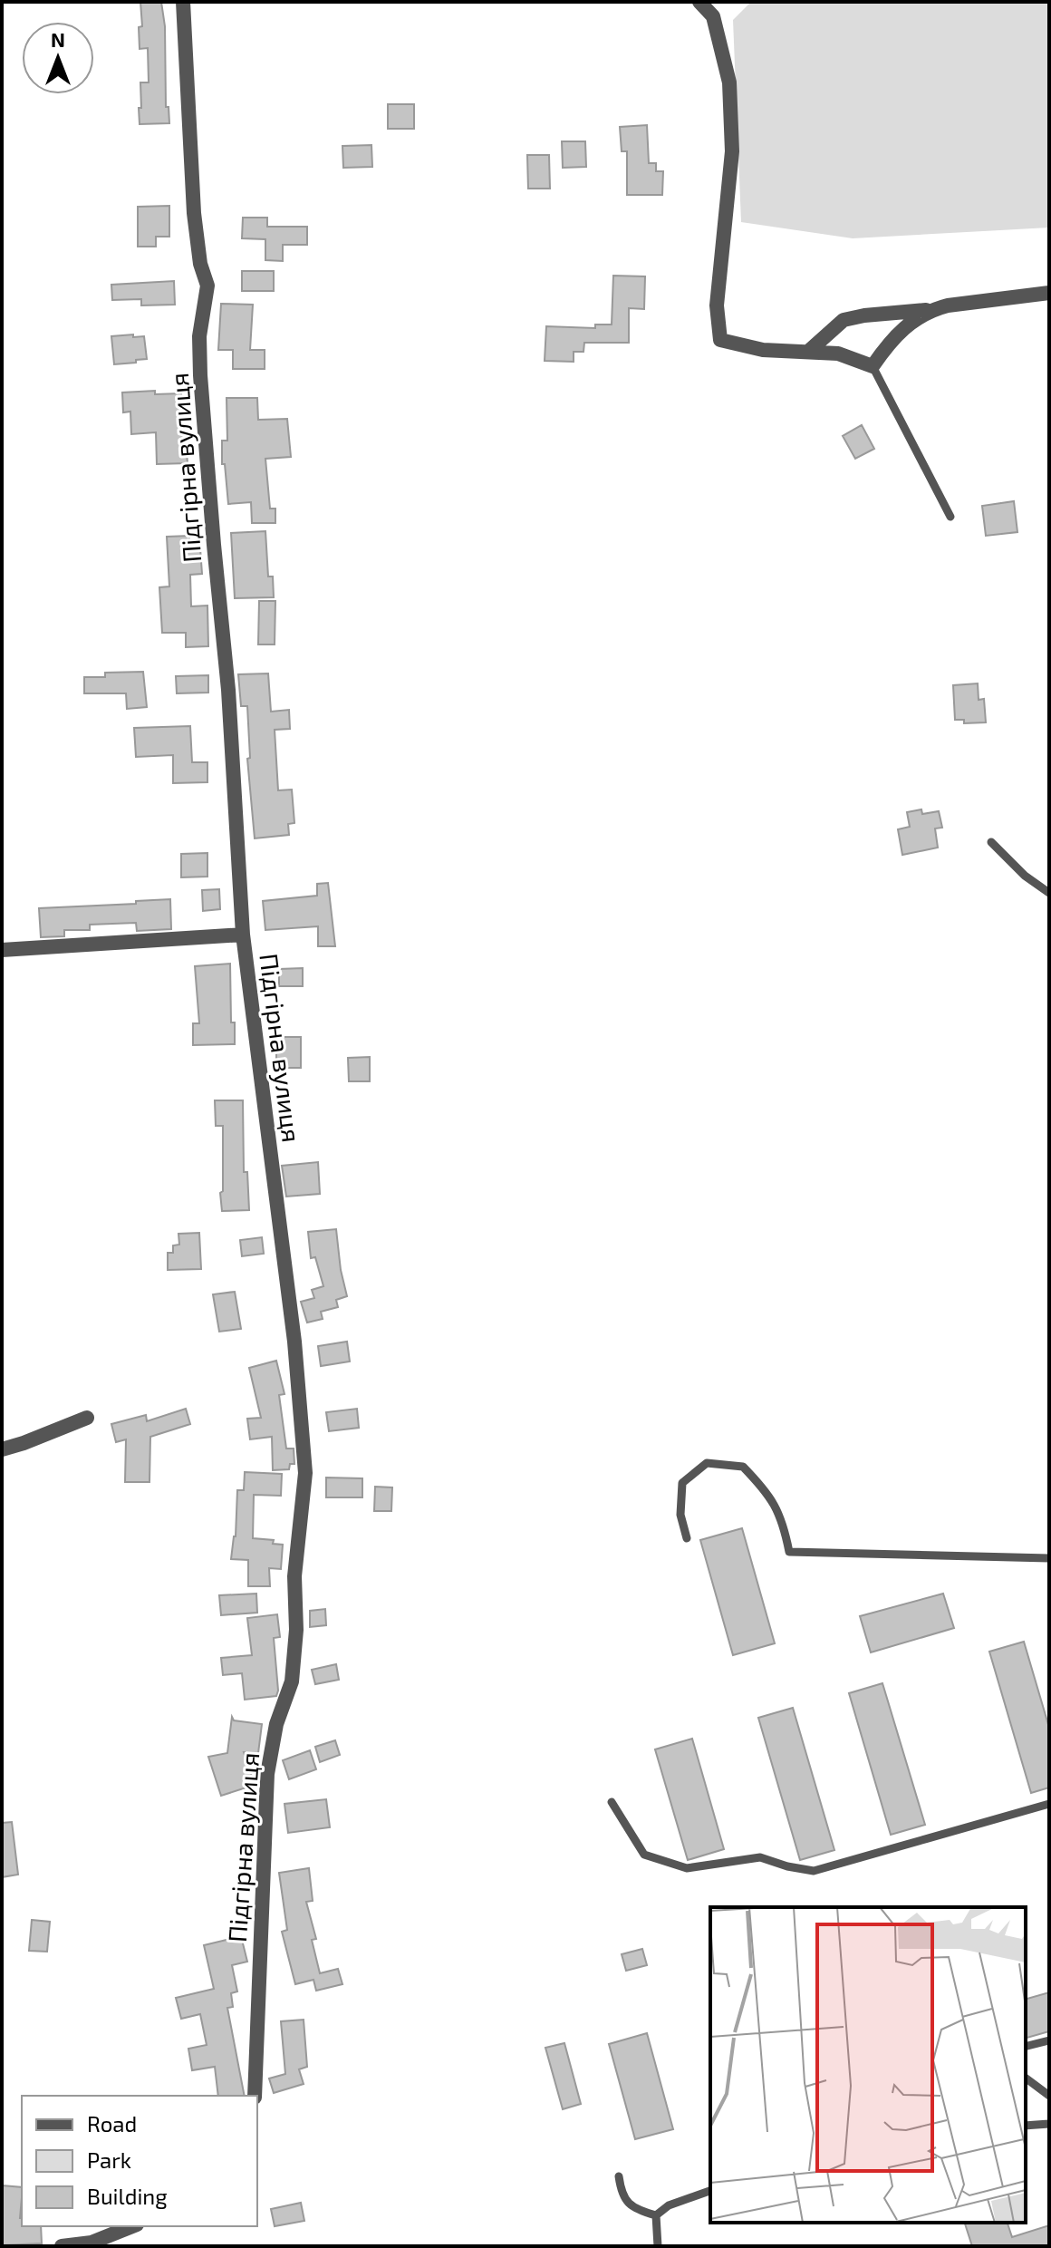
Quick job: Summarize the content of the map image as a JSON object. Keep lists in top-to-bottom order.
{
  "streets": {
    "street": ["Підгірна вулиця"]
  },
  "legend": ["Road", "Park", "Building"],
  "north": "top"
}
